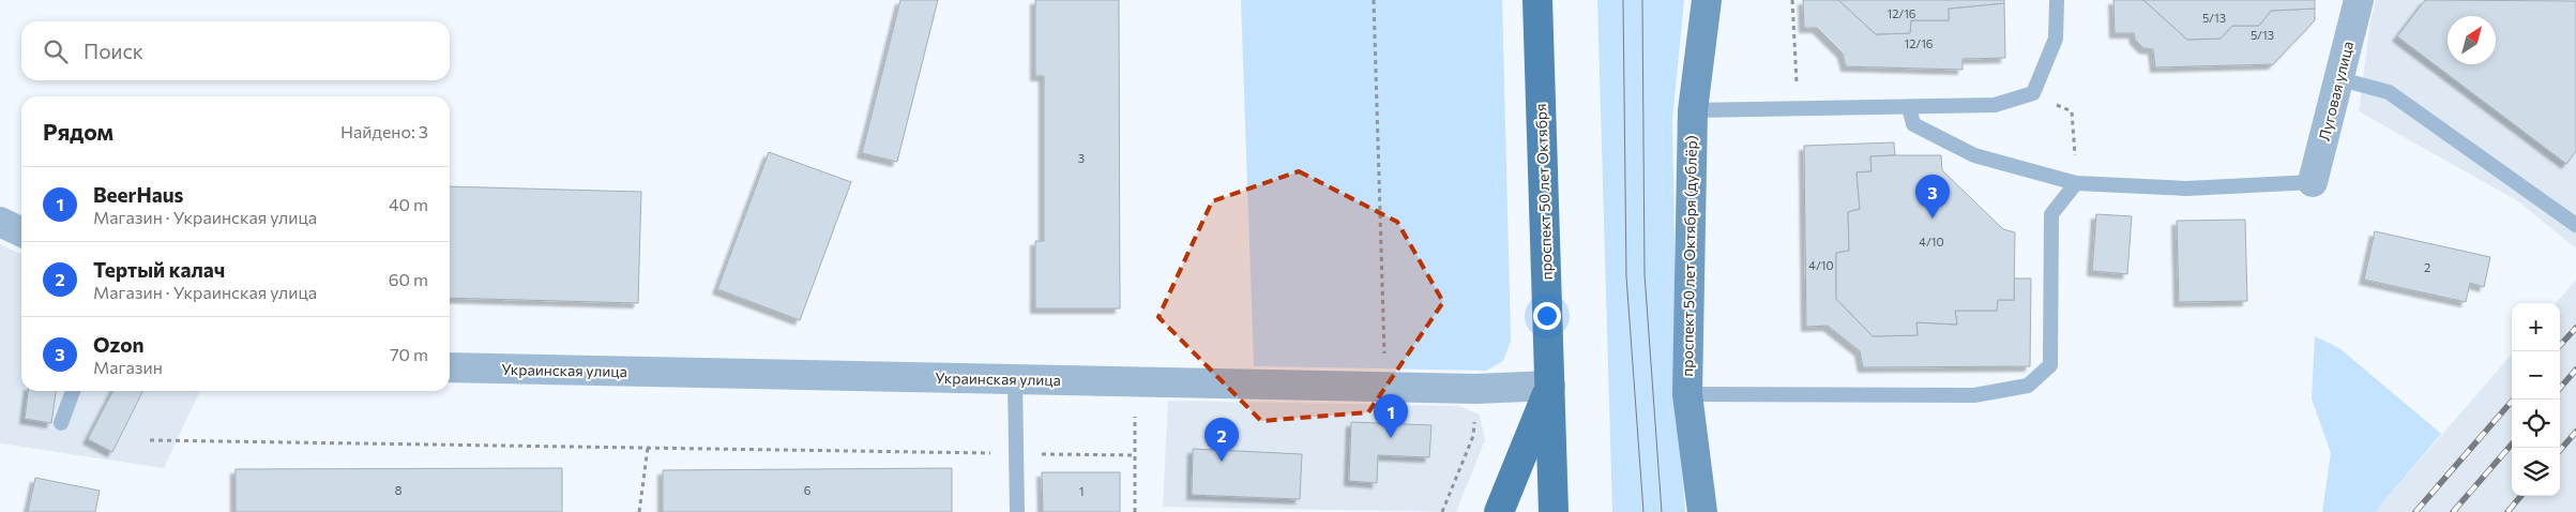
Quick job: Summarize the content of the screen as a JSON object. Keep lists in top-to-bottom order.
{
  "streets": {
    "main road": ["проспект 50 лет Октября"],
    "street": ["Луговая улица", "проспект 50 лет Октября (дублёр)", "Украинская улица"]
  },
  "crossings": [
    ["проспект 50 лет Октября", "Украинская улица"]
  ],
  "house_numbers": [
    "12/16",
    "5/13",
    "5/13",
    "12/16",
    "3",
    "4/10",
    "4/10",
    "2",
    "8",
    "6",
    "1"
  ],
  "north": "top right",
  "page": {
    "search": "Поиск",
    "heading": ["Рядом", "Найдено: 3"],
    "list": [
      {
        "mark": "1",
        "name": "BeerHaus",
        "note": "Магазин · Украинская улица",
        "value": "40 m"
      },
      {
        "mark": "2",
        "name": "Тертый калач",
        "note": "Магазин · Украинская улица",
        "value": "60 m"
      },
      {
        "mark": "3",
        "name": "Ozon",
        "note": "Магазин",
        "value": "70 m"
      }
    ],
    "pins": ["3", "1", "2"],
    "map_buttons": ["+", "−"]
  }
}
